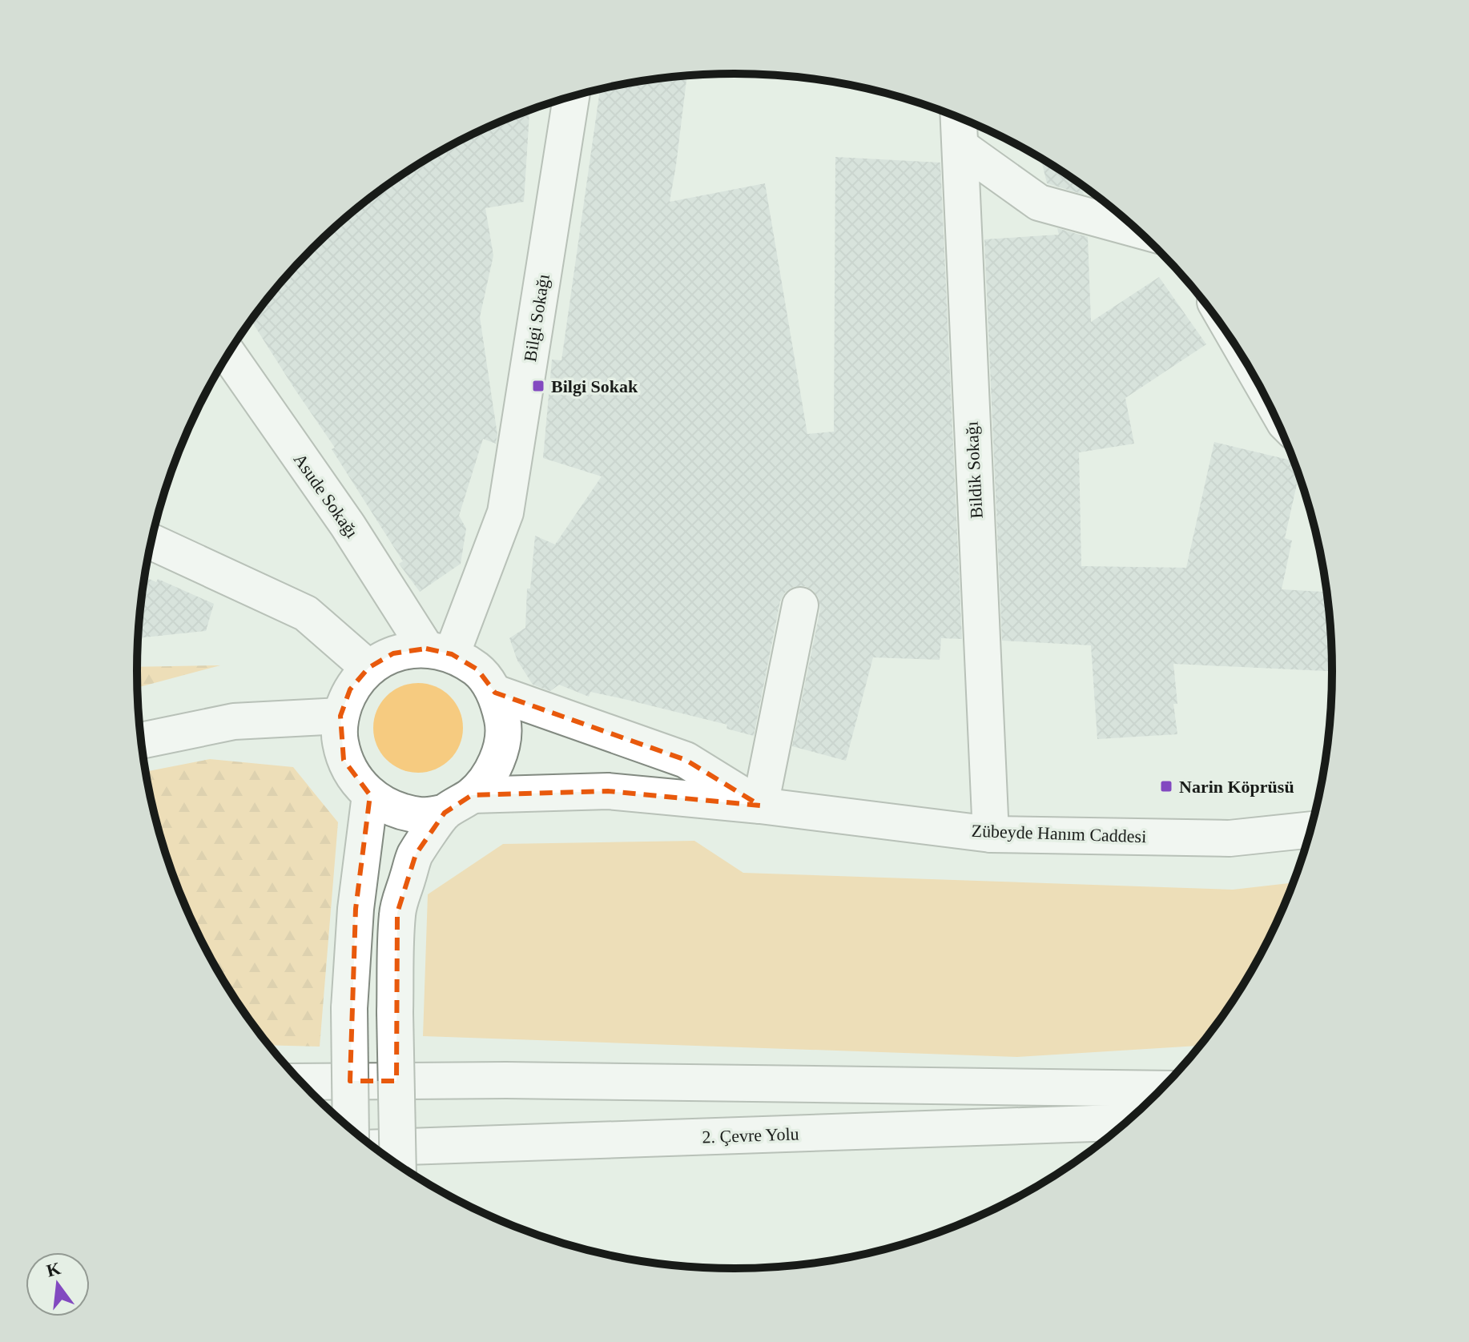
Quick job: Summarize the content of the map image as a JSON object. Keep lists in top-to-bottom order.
{
  "streets": {
    "main road": [
      "Bilgi Sokağı",
      "Bildik Sokağı",
      "Asude Sokağı",
      "Zübeyde Hanım Caddesi",
      "2. Çevre Yolu"
    ]
  },
  "crossings": [
    ["Bilgi Sokağı", "Asude Sokağı"],
    ["Bilgi Sokağı", "Zübeyde Hanım Caddesi"],
    ["Bildik Sokağı", "Zübeyde Hanım Caddesi"],
    ["Asude Sokağı", "Zübeyde Hanım Caddesi"]
  ],
  "places": {
    "transit": ["Bilgi Sokak", "Narin Köprüsü"]
  },
  "north": "top"
}
